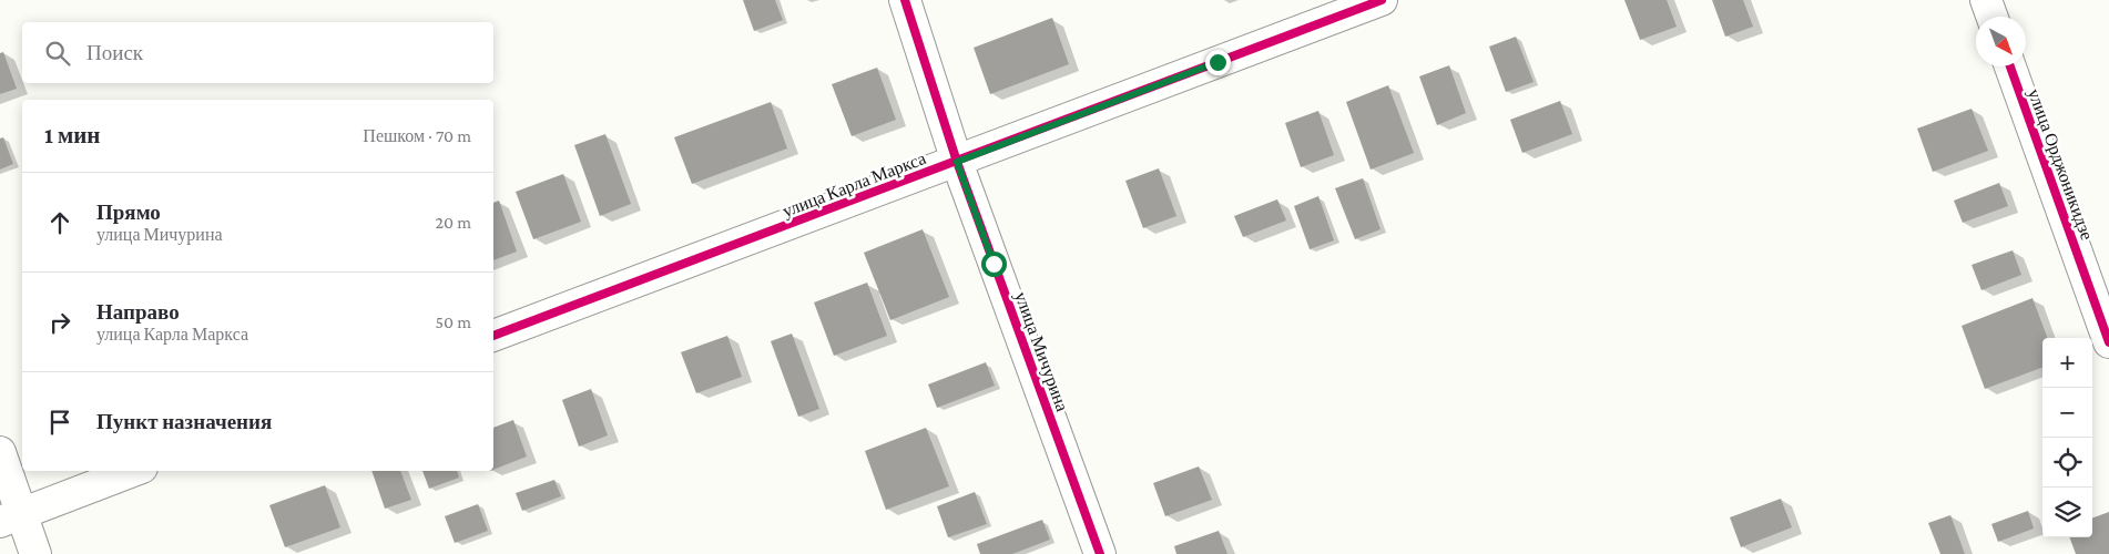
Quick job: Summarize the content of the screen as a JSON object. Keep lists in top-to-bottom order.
{
  "streets": {
    "street": ["улица Орджоникидзе", "улица Карла Маркса", "улица Мичурина"]
  },
  "crossings": [
    ["улица Карла Маркса", "улица Мичурина"]
  ],
  "north": "bottom right",
  "page": {
    "search": "Поиск",
    "heading": ["1 мин", "Пешком · 70 m"],
    "list": [
      ["Прямо", "улица Мичурина", "20 m"],
      ["Направо", "улица Карла Маркса", "50 m"],
      "Пункт назначения"
    ],
    "map_buttons": ["+", "−"]
  }
}
